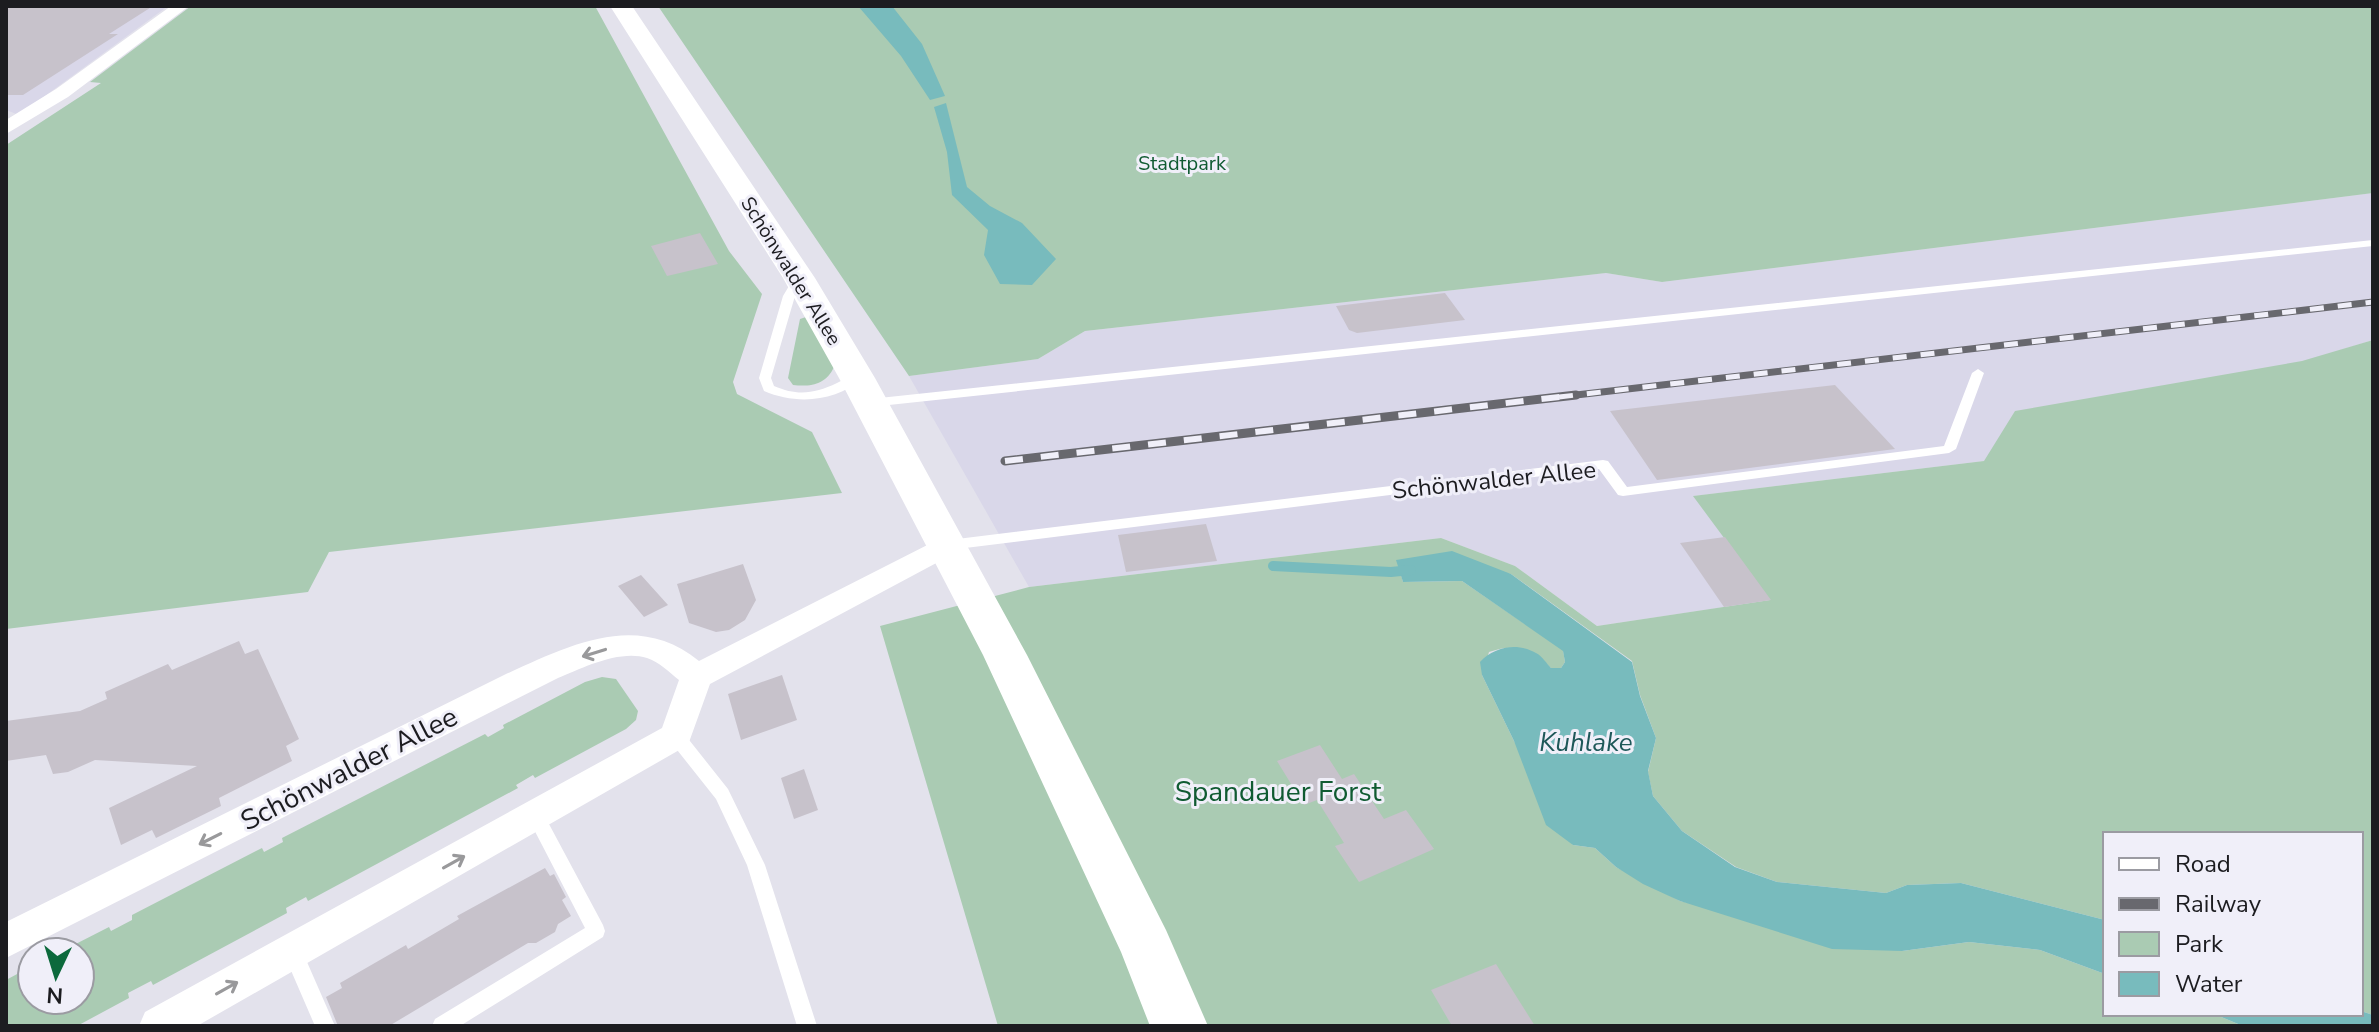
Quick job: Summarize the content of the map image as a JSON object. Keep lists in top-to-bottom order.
{
  "streets": {
    "main road": ["Schönwalder Allee"]
  },
  "water": ["Kuhlake"],
  "parks": ["Stadtpark", "Spandauer Forst"],
  "legend": [
    "Road",
    "Railway",
    "Park",
    "Water"
  ],
  "north": "bottom"
}
